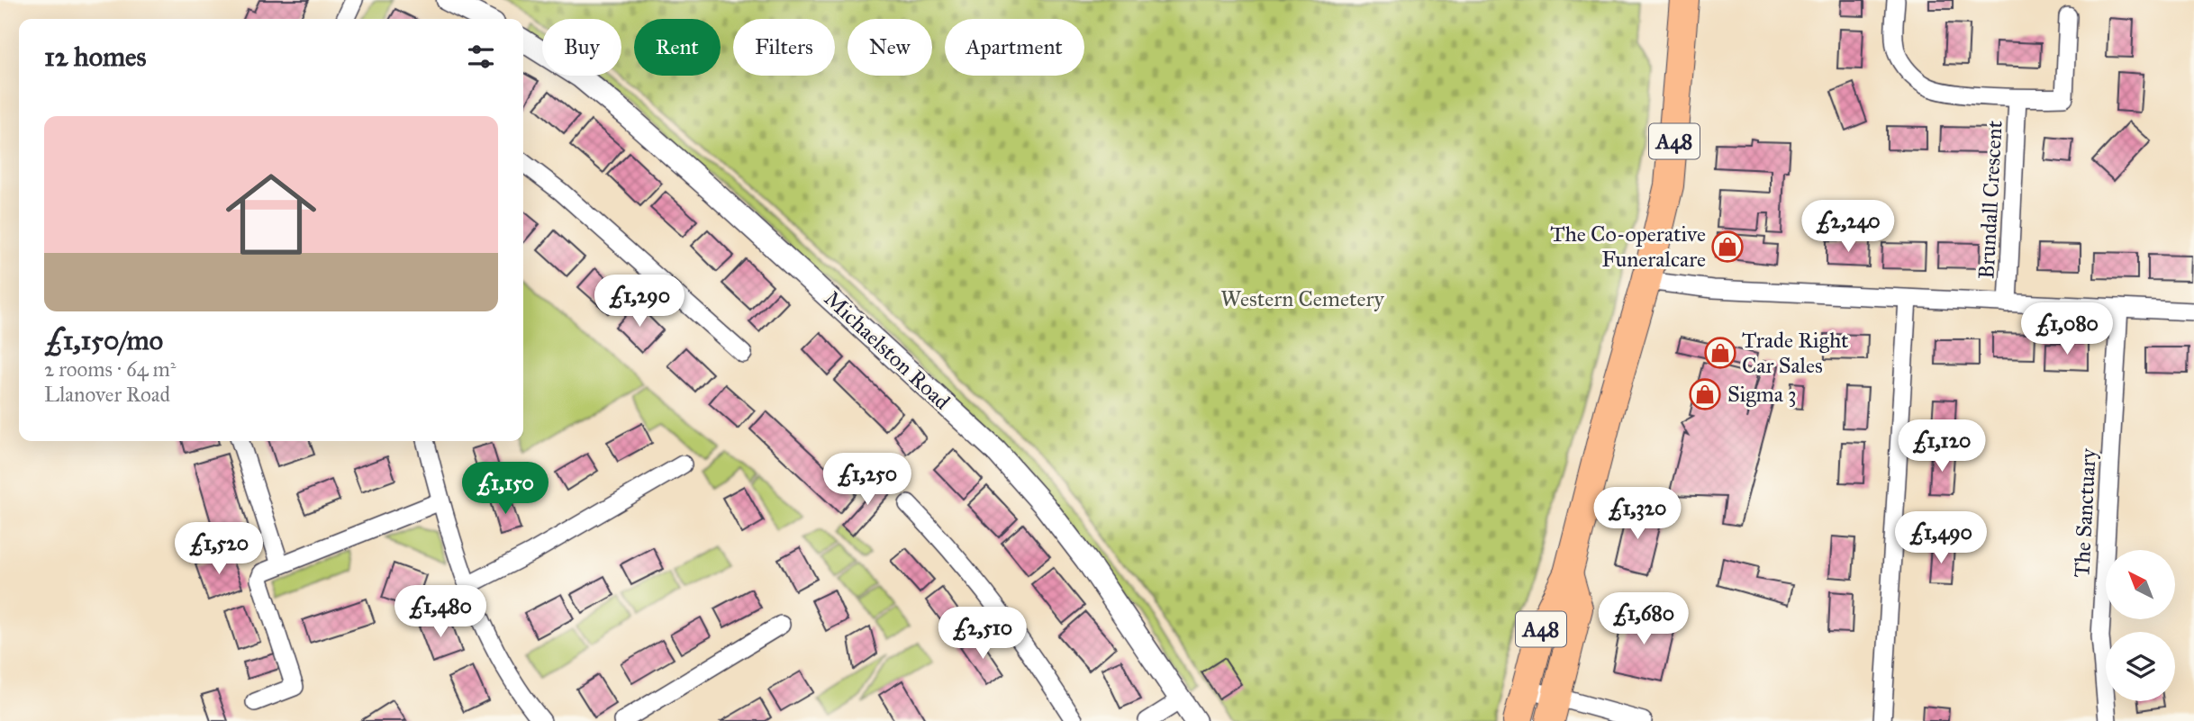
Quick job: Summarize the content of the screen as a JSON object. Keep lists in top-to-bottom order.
{
  "streets": {
    "highway": ["A48"],
    "street": ["Brundall Crescent", "Michaelston Road", "The Sanctuary"]
  },
  "parks": ["Western Cemetery"],
  "places": {
    "shop": ["The Co-operative Funeralcare", "Trade Right Car Sales", "Sigma 3"]
  },
  "north": "top left",
  "page": {
    "chip": [
      "Buy",
      "Rent",
      "Filters",
      "New",
      "Apartment"
    ],
    "heading": "12 homes",
    "list": [
      {
        "name": "£1,150/mo",
        "note": "2 rooms · 64 m² · Llanover Road"
      }
    ],
    "price": [
      "£2,240",
      "£1,290",
      "£1,080",
      "£1,120",
      "£1,250",
      "£1,150",
      "£1,320",
      "£1,490",
      "£1,520",
      "£1,480",
      "£1,680",
      "£2,510"
    ]
  }
}
